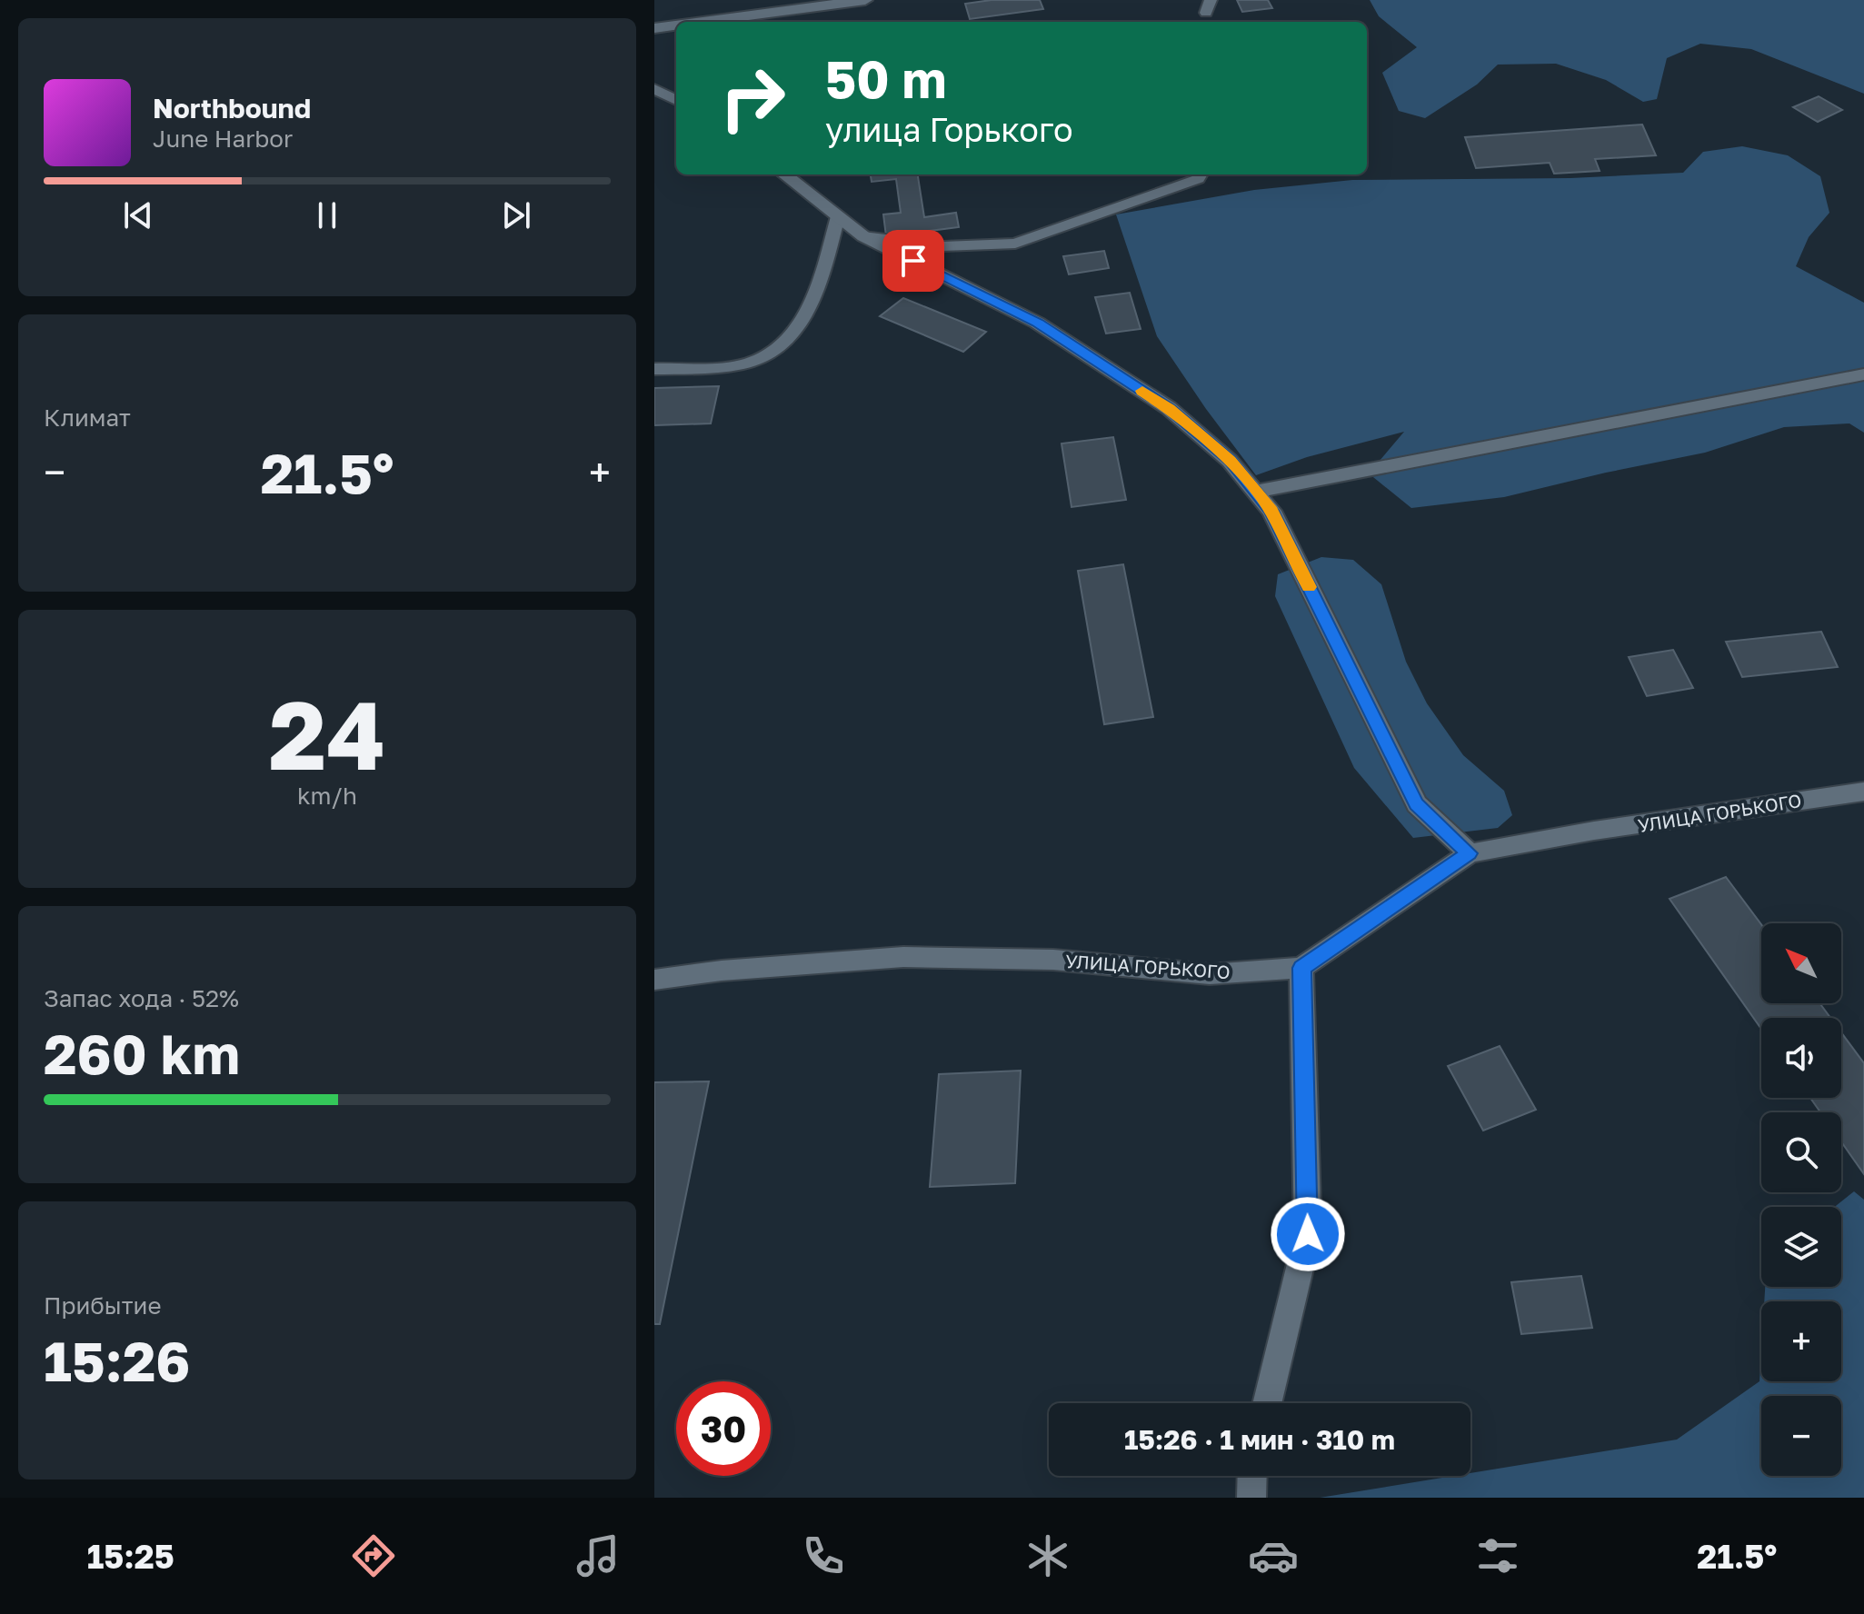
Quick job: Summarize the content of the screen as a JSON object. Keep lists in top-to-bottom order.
{
  "streets": {
    "street": ["УЛИЦА ГОРЬКОГО"]
  },
  "north": "top left",
  "page": {
    "turn": ["50 m", "улица Горького"],
    "song": ["Northbound", "June Harbor"],
    "tile": [
      "Климат",
      ["24", "km/h"],
      ["Запас хода · 52%", "260 km"],
      ["Прибытие", "15:26"]
    ],
    "heat": ["−", "21.5°", "+"],
    "map_buttons": ["+", "−"],
    "limit": "30",
    "trip": "15:26 · 1 мин · 310 m",
    "tabs": ["15:25", "21.5°"]
  }
}
